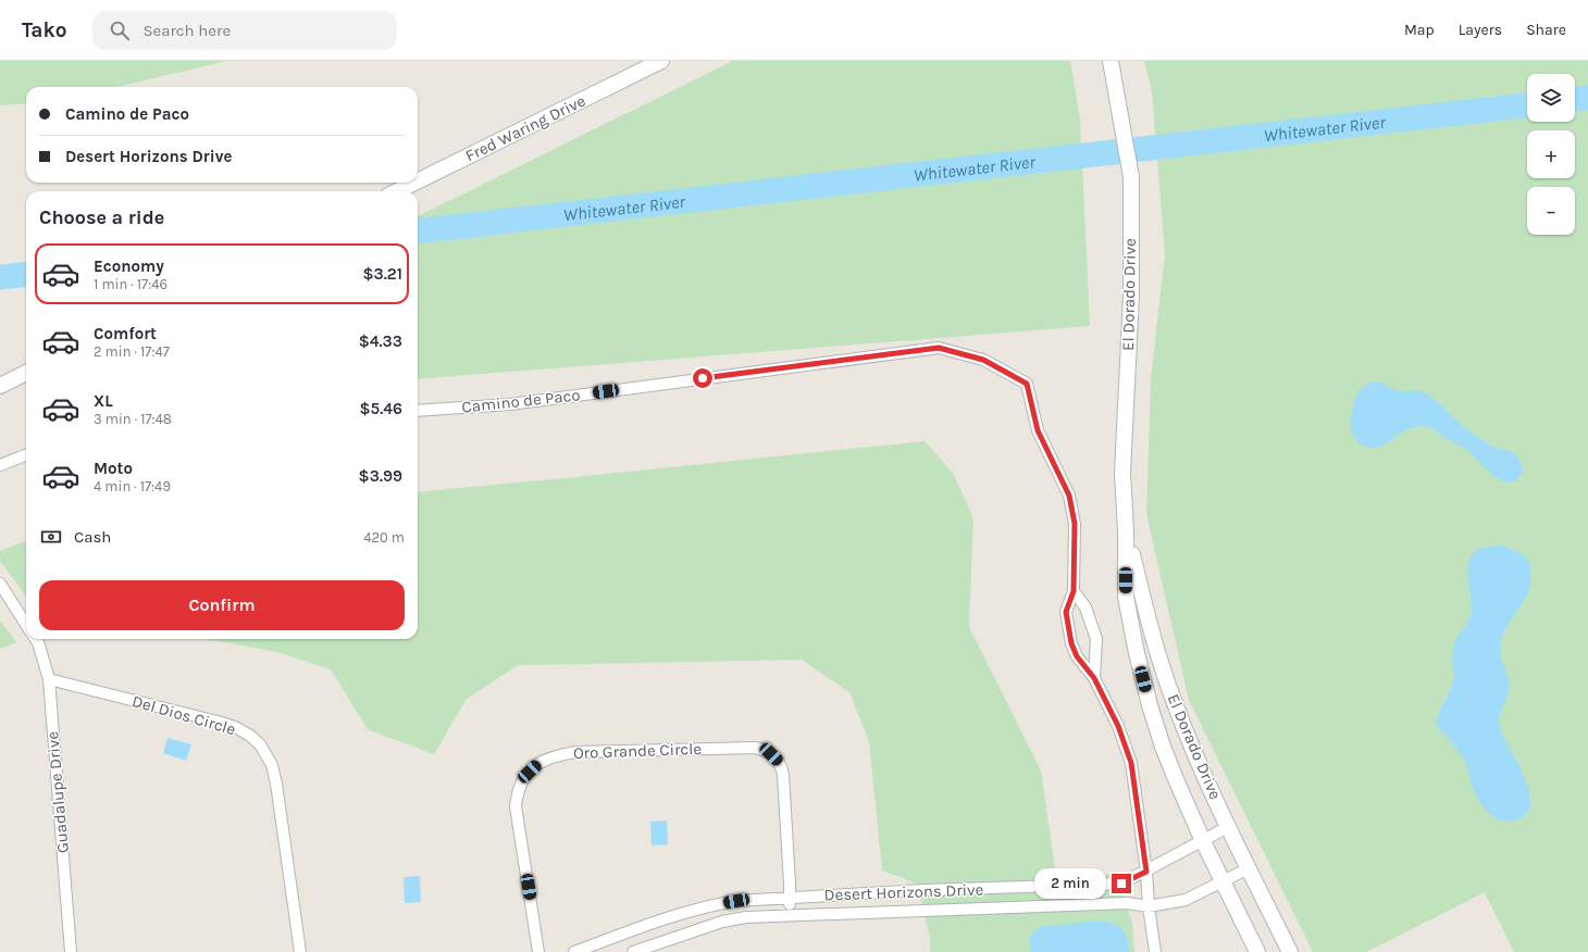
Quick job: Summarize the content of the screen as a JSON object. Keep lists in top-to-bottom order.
{
  "streets": {
    "main road": ["Fred Waring Drive", "El Dorado Drive"],
    "street": [
      "Camino de Paco",
      "Del Dios Circle",
      "Oro Grande Circle",
      "Guadalupe Drive",
      "Desert Horizons Drive"
    ]
  },
  "crossings": [
    ["El Dorado Drive", "Desert Horizons Drive"],
    ["Camino de Paco", "Desert Horizons Drive"],
    ["Del Dios Circle", "Guadalupe Drive"],
    ["Oro Grande Circle", "Desert Horizons Drive"]
  ],
  "water": ["Whitewater River"],
  "page": {
    "header": "Tako",
    "search": "Search here",
    "nav": ["Map", "Layers", "Share"],
    "map_buttons": ["+", "−"],
    "banner": ["Camino de Paco", "Desert Horizons Drive"],
    "heading": "Choose a ride",
    "list": [
      {
        "name": "Economy",
        "note": "1 min · 17:46",
        "value": "$3.21"
      },
      {
        "name": "Comfort",
        "note": "2 min · 17:47",
        "value": "$4.33"
      },
      {
        "name": "XL",
        "note": "3 min · 17:48",
        "value": "$5.46"
      },
      {
        "name": "Moto",
        "note": "4 min · 17:49",
        "value": "$3.99"
      }
    ],
    "pay": ["Cash", "420 m"],
    "buttons": "Confirm",
    "bubble": "2 min"
  }
}
